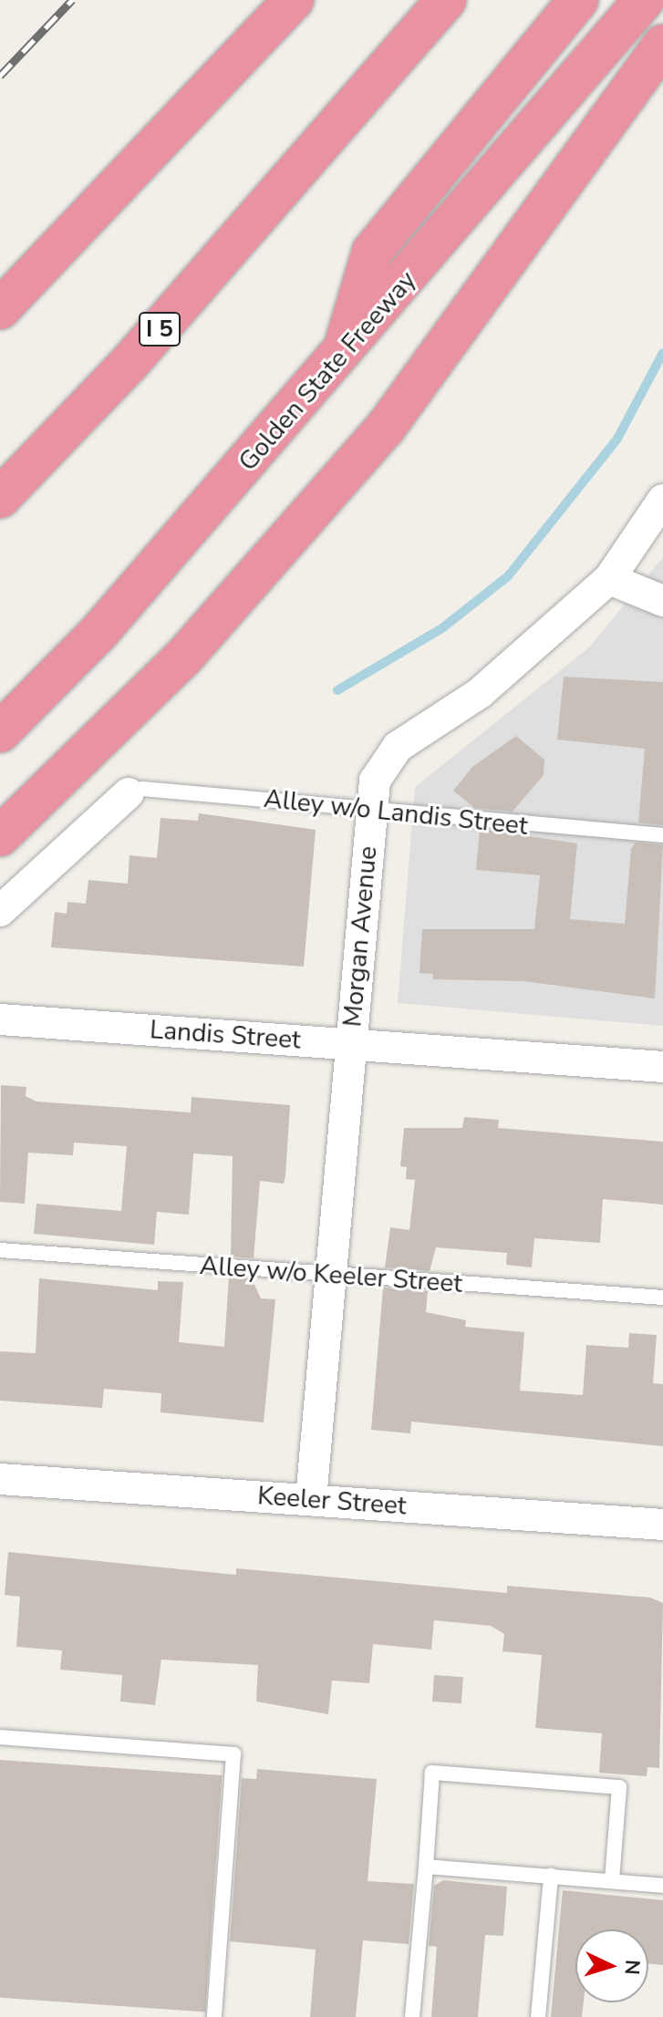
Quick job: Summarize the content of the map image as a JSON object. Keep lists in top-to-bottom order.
{
  "streets": {
    "highway": ["I 5", "Golden State Freeway"],
    "street": ["Morgan Avenue", "Landis Street", "Keeler Street"],
    "lane": ["Alley w/o Landis Street", "Alley w/o Keeler Street"]
  },
  "crossings": [
    ["Alley w/o Landis Street", "Morgan Avenue"],
    ["Morgan Avenue", "Landis Street"],
    ["Morgan Avenue", "Alley w/o Keeler Street"],
    ["Morgan Avenue", "Keeler Street"]
  ],
  "north": "right"
}
